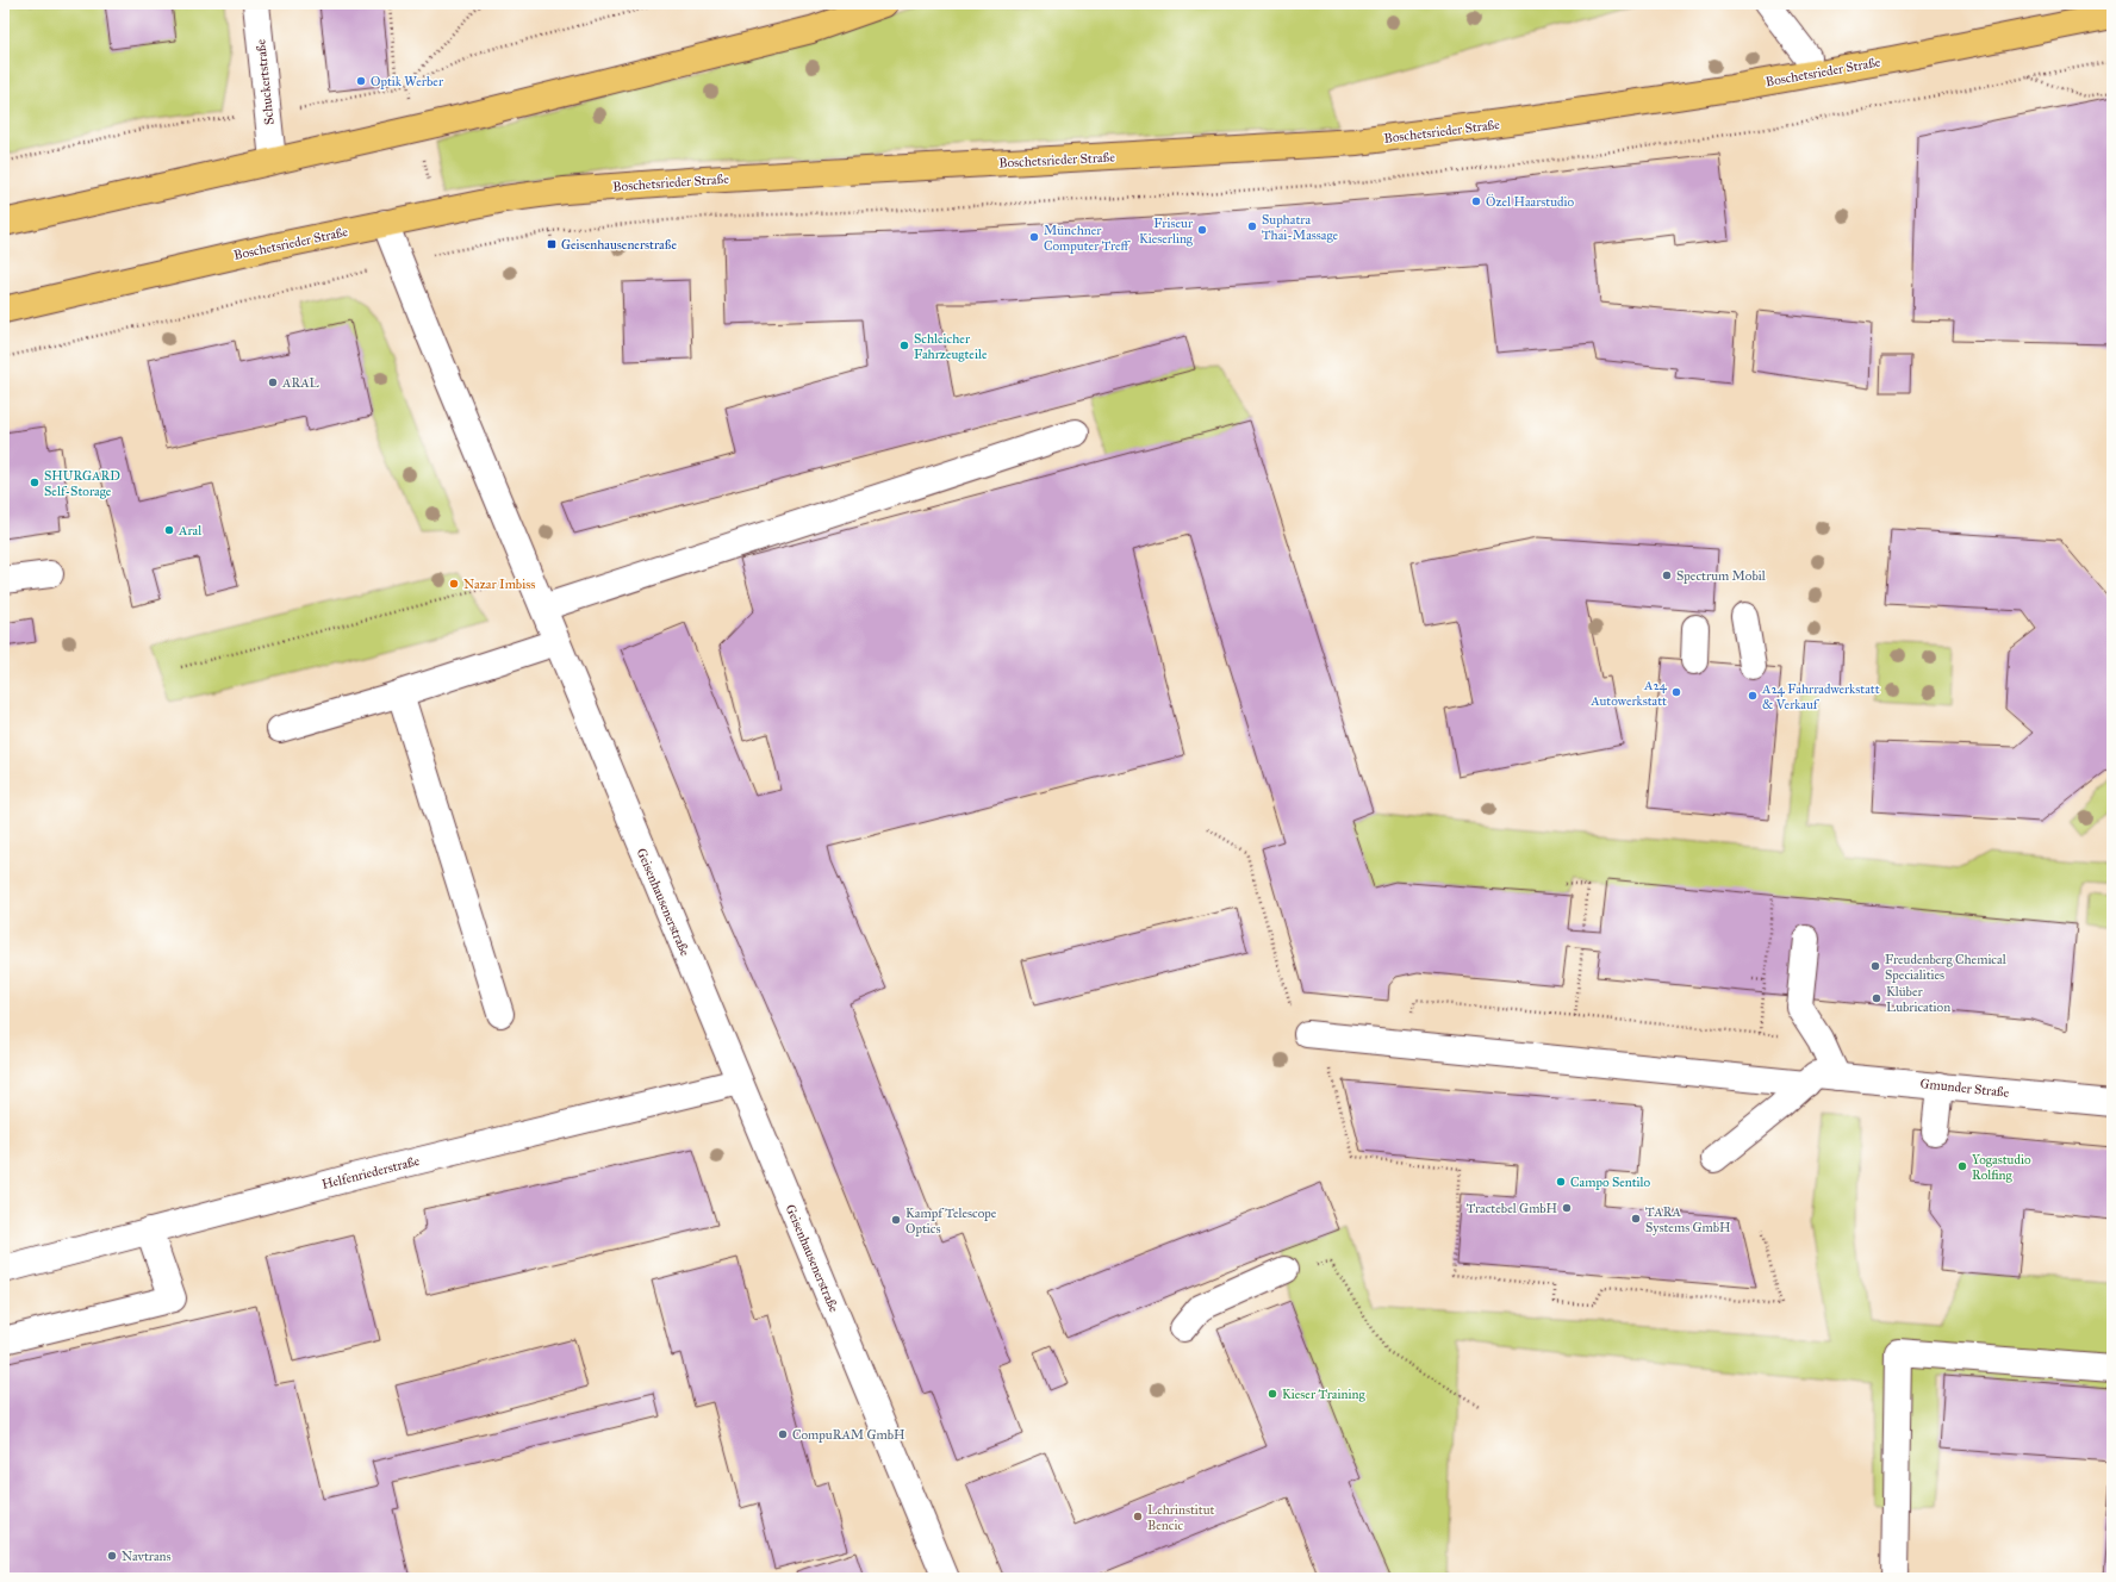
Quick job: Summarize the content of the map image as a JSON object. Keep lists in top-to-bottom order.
{
  "streets": {
    "main road": ["Boschetsrieder Straße"],
    "street": [
      "Schuckertstraße",
      "Geisenhausenerstraße",
      "Gmunder Straße",
      "Helfenriederstraße"
    ]
  },
  "crossings": [
    ["Boschetsrieder Straße", "Geisenhausenerstraße"],
    ["Geisenhausenerstraße", "Helfenriederstraße"]
  ],
  "places": {
    "other": [
      "Optik Werber",
      "Özel Haarstudio",
      "Suphatra Thai-Massage",
      "Friseur Kieserling",
      "Münchner Computer Treff",
      "Schleicher Fahrzeugteile",
      "ARAL",
      "SHURGARD Self-Storage",
      "Aral",
      "Spectrum Mobil",
      "Nazar Imbiss",
      "A24 Autowerkstatt",
      "A24 Fahrradwerkstatt & Verkauf",
      "Freudenberg Chemical Specialities",
      "Klüber Lubrication",
      "Yogastudio Rolfing",
      "Campo Sentilo",
      "Tractebel GmbH",
      "TARA Systems GmbH",
      "Kampf Telescope Optics",
      "Kieser Training",
      "CompuRAM GmbH",
      "Lehrinstitut Bencic",
      "Navtrans"
    ],
    "transit": ["Geisenhausenerstraße"]
  }
}
